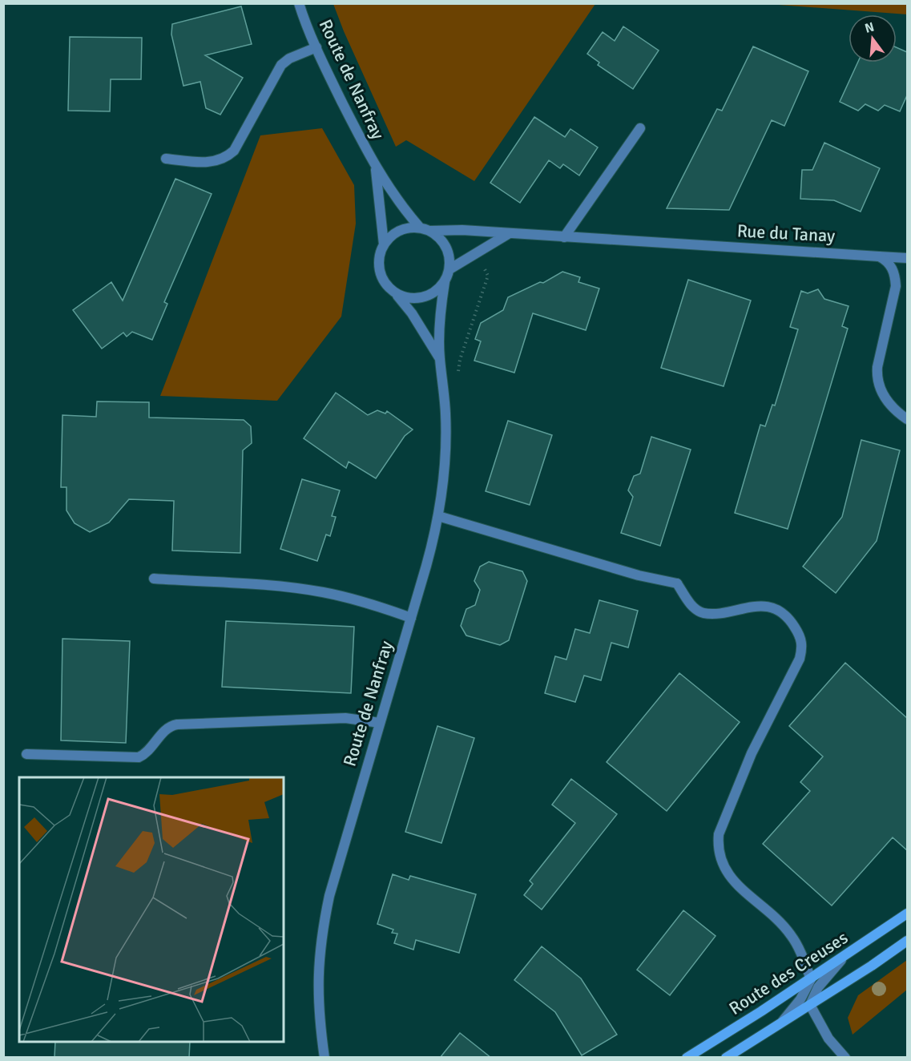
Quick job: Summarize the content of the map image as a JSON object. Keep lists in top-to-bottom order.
{
  "streets": {
    "main road": ["Route des Creuses"],
    "street": ["Route de Nanfray", "Rue du Tanay"]
  },
  "crossings": [
    ["Route de Nanfray", "Rue du Tanay"]
  ],
  "north": "top"
}
